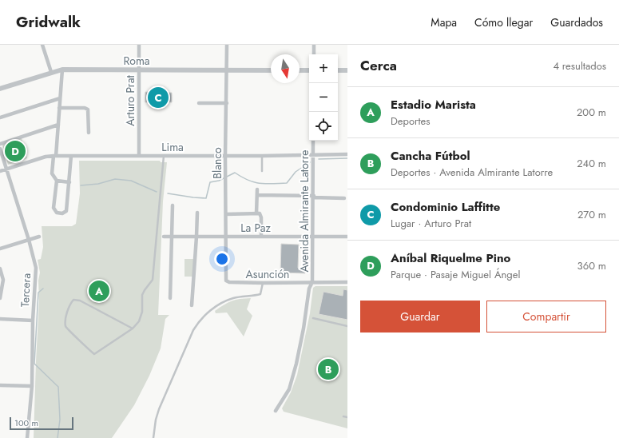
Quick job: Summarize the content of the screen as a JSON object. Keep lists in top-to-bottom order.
{
  "streets": {
    "street": [
      "Roma",
      "Arturo Prat",
      "Lima",
      "Blanco",
      "Avenida Almirante Latorre",
      "La Paz",
      "Asunción",
      "Tercera"
    ]
  },
  "crossings": [
    ["Roma", "Arturo Prat"],
    ["Roma", "Blanco"],
    ["Arturo Prat", "Lima"],
    ["Lima", "Blanco"],
    ["Lima", "Avenida Almirante Latorre"],
    ["Lima", "Tercera"],
    ["Blanco", "La Paz"],
    ["Blanco", "Asunción"],
    ["Avenida Almirante Latorre", "La Paz"],
    ["Avenida Almirante Latorre", "Asunción"]
  ],
  "scale_bar": "100 m",
  "north": "bottom",
  "page": {
    "header": "Gridwalk",
    "nav": ["Mapa", "Cómo llegar", "Guardados"],
    "heading": ["Cerca", "4 resultados"],
    "map_buttons": ["+", "−"],
    "pins": [
      "C",
      "D",
      "A",
      "B"
    ],
    "list": [
      {
        "mark": "A",
        "name": "Estadio Marista",
        "note": "Deportes",
        "value": "200 m"
      },
      {
        "mark": "B",
        "name": "Cancha Fútbol",
        "note": "Deportes · Avenida Almirante Latorre",
        "value": "240 m"
      },
      {
        "mark": "C",
        "name": "Condominio Laffitte",
        "note": "Lugar · Arturo Prat",
        "value": "270 m"
      },
      {
        "mark": "D",
        "name": "Aníbal Riquelme Pino",
        "note": "Parque · Pasaje Miguel Ángel",
        "value": "360 m"
      }
    ],
    "buttons": ["Guardar", "Compartir"],
    "scale": "100 m"
  }
}
